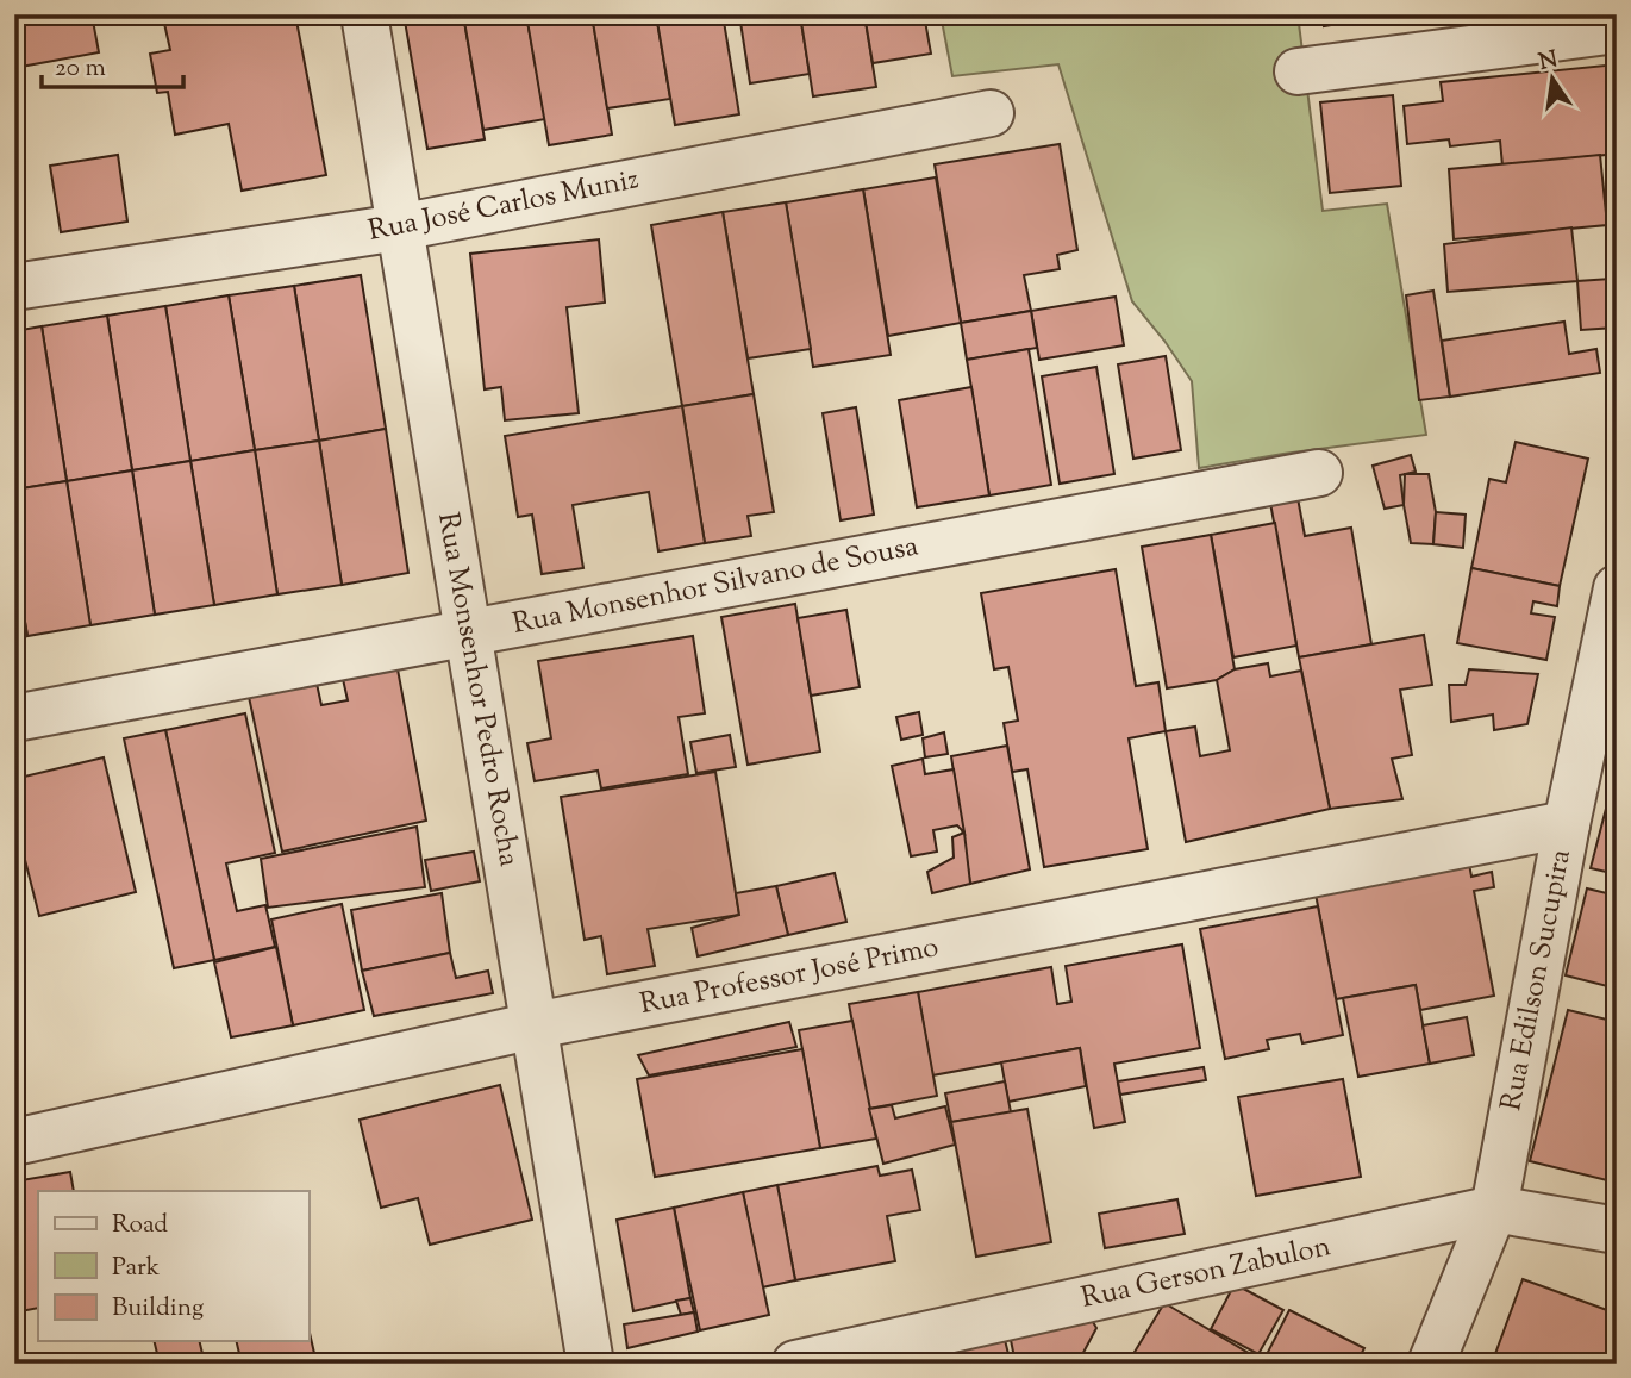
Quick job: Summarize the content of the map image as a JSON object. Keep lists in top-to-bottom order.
{
  "streets": {
    "street": [
      "Rua José Carlos Muniz",
      "Rua Monsenhor Silvano de Sousa",
      "Rua Monsenhor Pedro Rocha",
      "Rua Professor José Primo",
      "Rua Edilson Sucupira",
      "Rua Gerson Zabulon"
    ]
  },
  "crossings": [
    ["Rua José Carlos Muniz", "Rua Monsenhor Pedro Rocha"],
    ["Rua Monsenhor Silvano de Sousa", "Rua Monsenhor Pedro Rocha"],
    ["Rua Monsenhor Pedro Rocha", "Rua Professor José Primo"],
    ["Rua Professor José Primo", "Rua Edilson Sucupira"],
    ["Rua Edilson Sucupira", "Rua Gerson Zabulon"]
  ],
  "legend": ["Road", "Park", "Building"],
  "scale_bar": "20 m",
  "north": "top"
}
